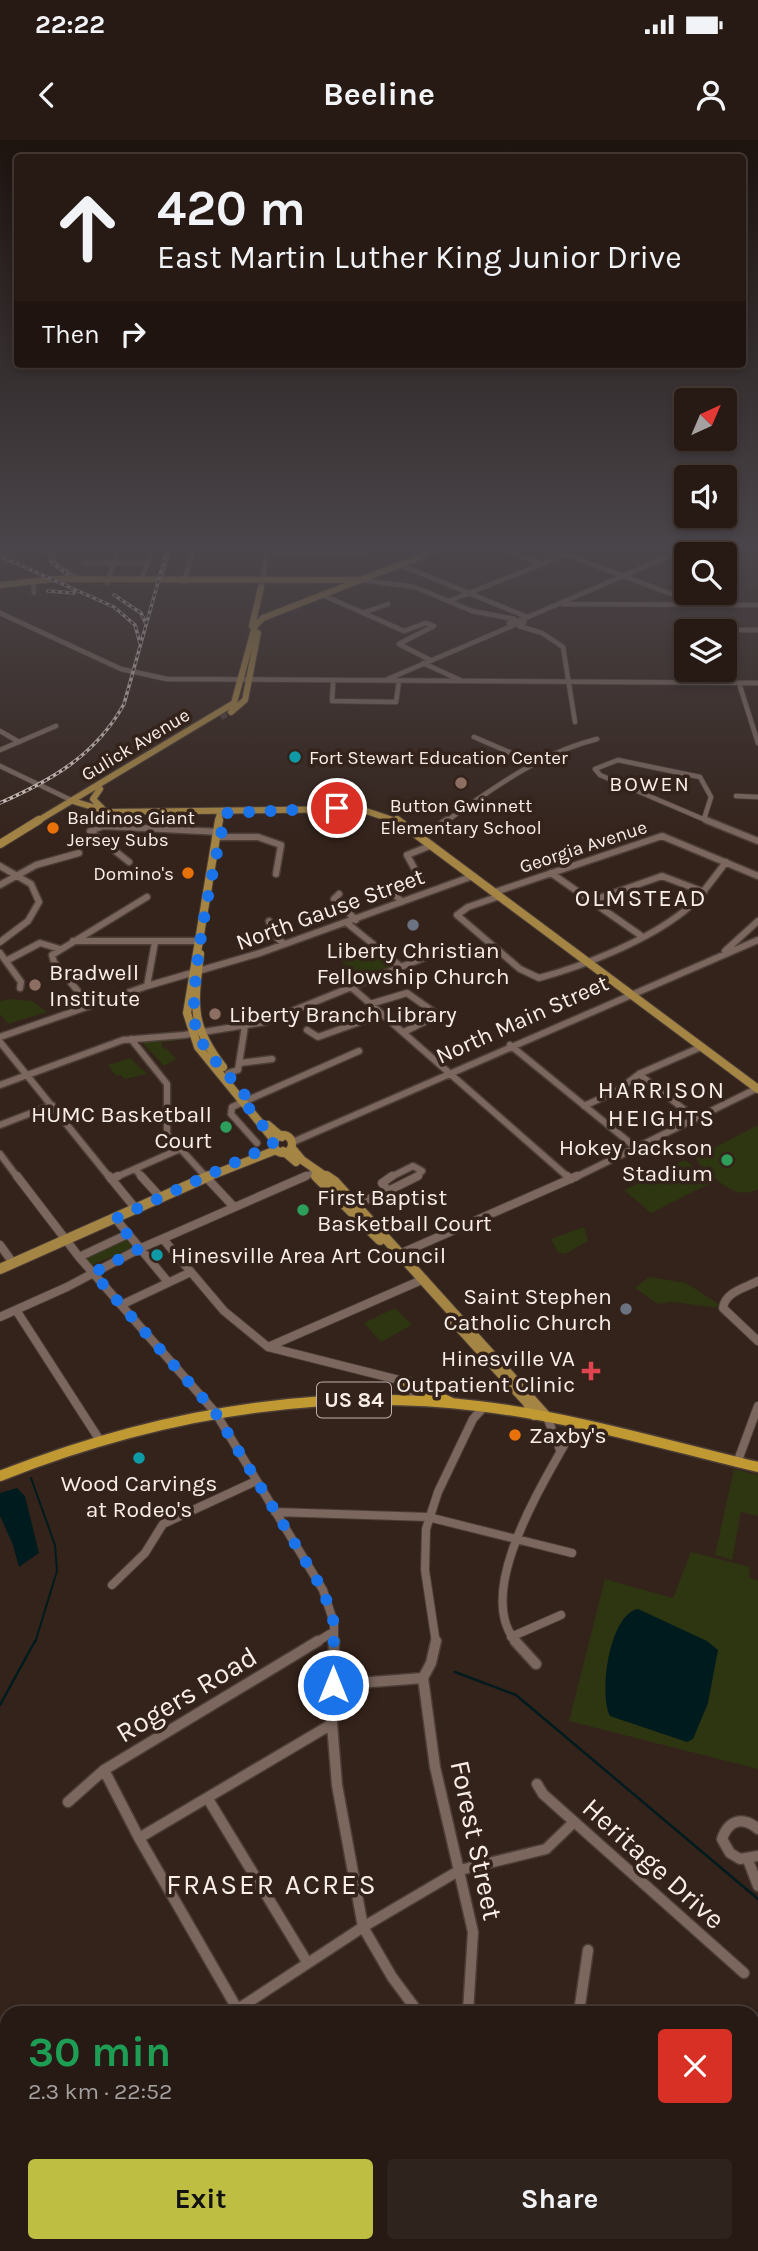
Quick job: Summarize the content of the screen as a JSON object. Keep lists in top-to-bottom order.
{
  "streets": {
    "highway": ["US 84"],
    "main road": ["Gulick Avenue", "North Main Street"],
    "street": [
      "Georgia Avenue",
      "North Gause Street",
      "Rogers Road",
      "Forest Street",
      "Heritage Drive"
    ]
  },
  "districts": [
    "BOWEN",
    "OLMSTEAD",
    "HARRISON HEIGHTS",
    "FRASER ACRES"
  ],
  "places": {
    "other": [
      "Fort Stewart Education Center",
      "Button Gwinnett Elementary School",
      "Baldinos Giant Jersey Subs",
      "Domino's",
      "Liberty Christian Fellowship Church",
      "Bradwell Institute",
      "Liberty Branch Library",
      "HUMC Basketball Court",
      "Hokey Jackson Stadium",
      "First Baptist Basketball Court",
      "Hinesville Area Art Council",
      "Saint Stephen Catholic Church",
      "Zaxby's",
      "Wood Carvings at Rodeo's"
    ],
    "health": ["Hinesville VA Outpatient Clinic"]
  },
  "north": "top right",
  "page": {
    "status": "22:22",
    "header": "Beeline",
    "turn": ["420 m", "East Martin Luther King Junior Drive"],
    "then": "Then",
    "heading": ["30 min", "2.3 km · 22:52"],
    "buttons": ["Exit", "Share"]
  }
}
